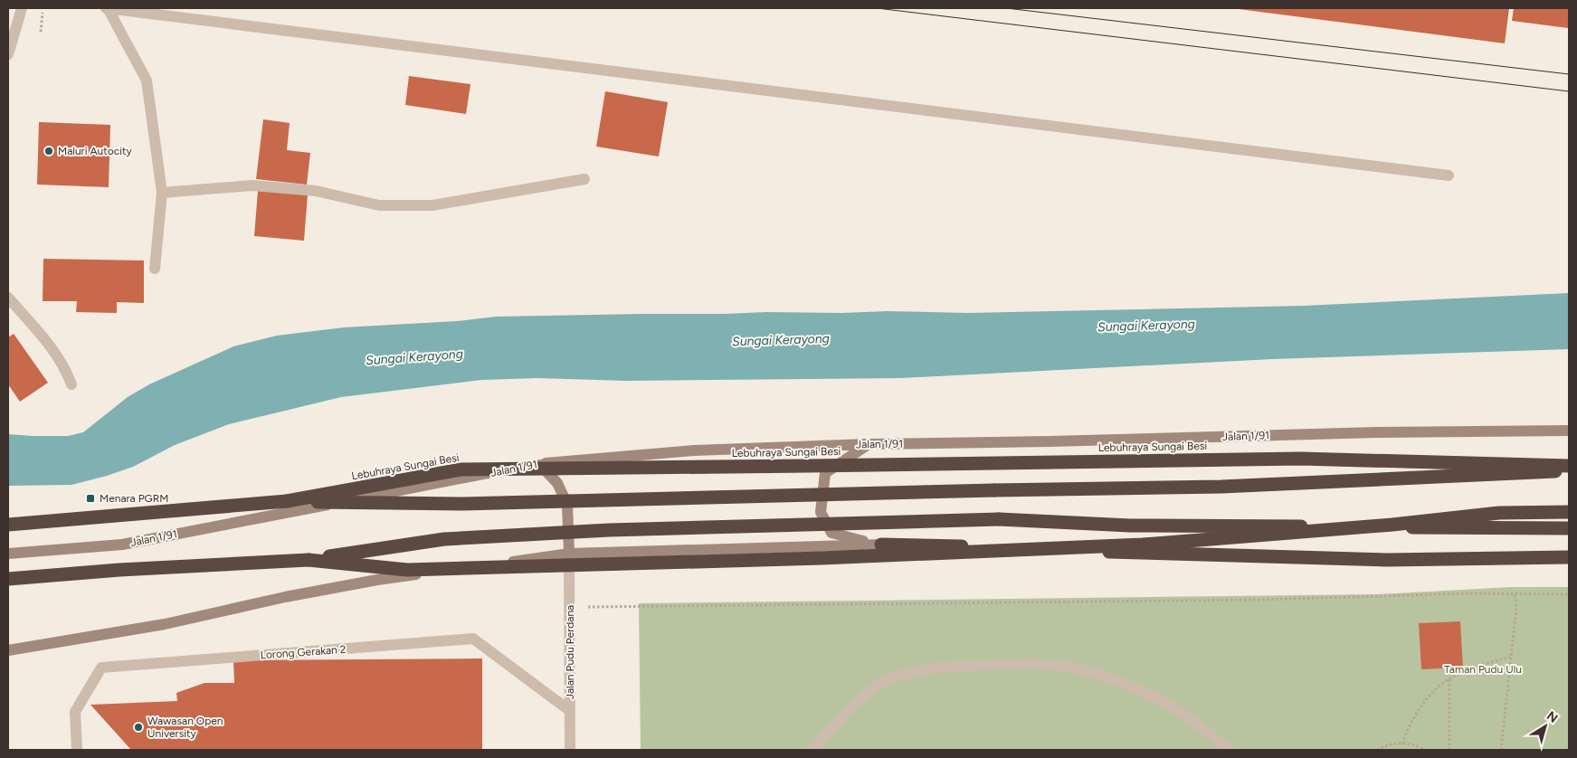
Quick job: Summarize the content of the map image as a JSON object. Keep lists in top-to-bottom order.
{
  "streets": {
    "highway": ["Lebuhraya Sungai Besi"],
    "street": ["Jalan 1/91", "Lorong Gerakan 2", "Jalan Pudu Perdana"]
  },
  "crossings": [
    ["Lorong Gerakan 2", "Jalan Pudu Perdana"]
  ],
  "water": ["Sungai Kerayong"],
  "parks": ["Taman Pudu Ulu"],
  "places": {
    "other": ["Maluri Autocity", "Wawasan Open University"],
    "transit": ["Menara PGRM"]
  },
  "north": "top right"
}
